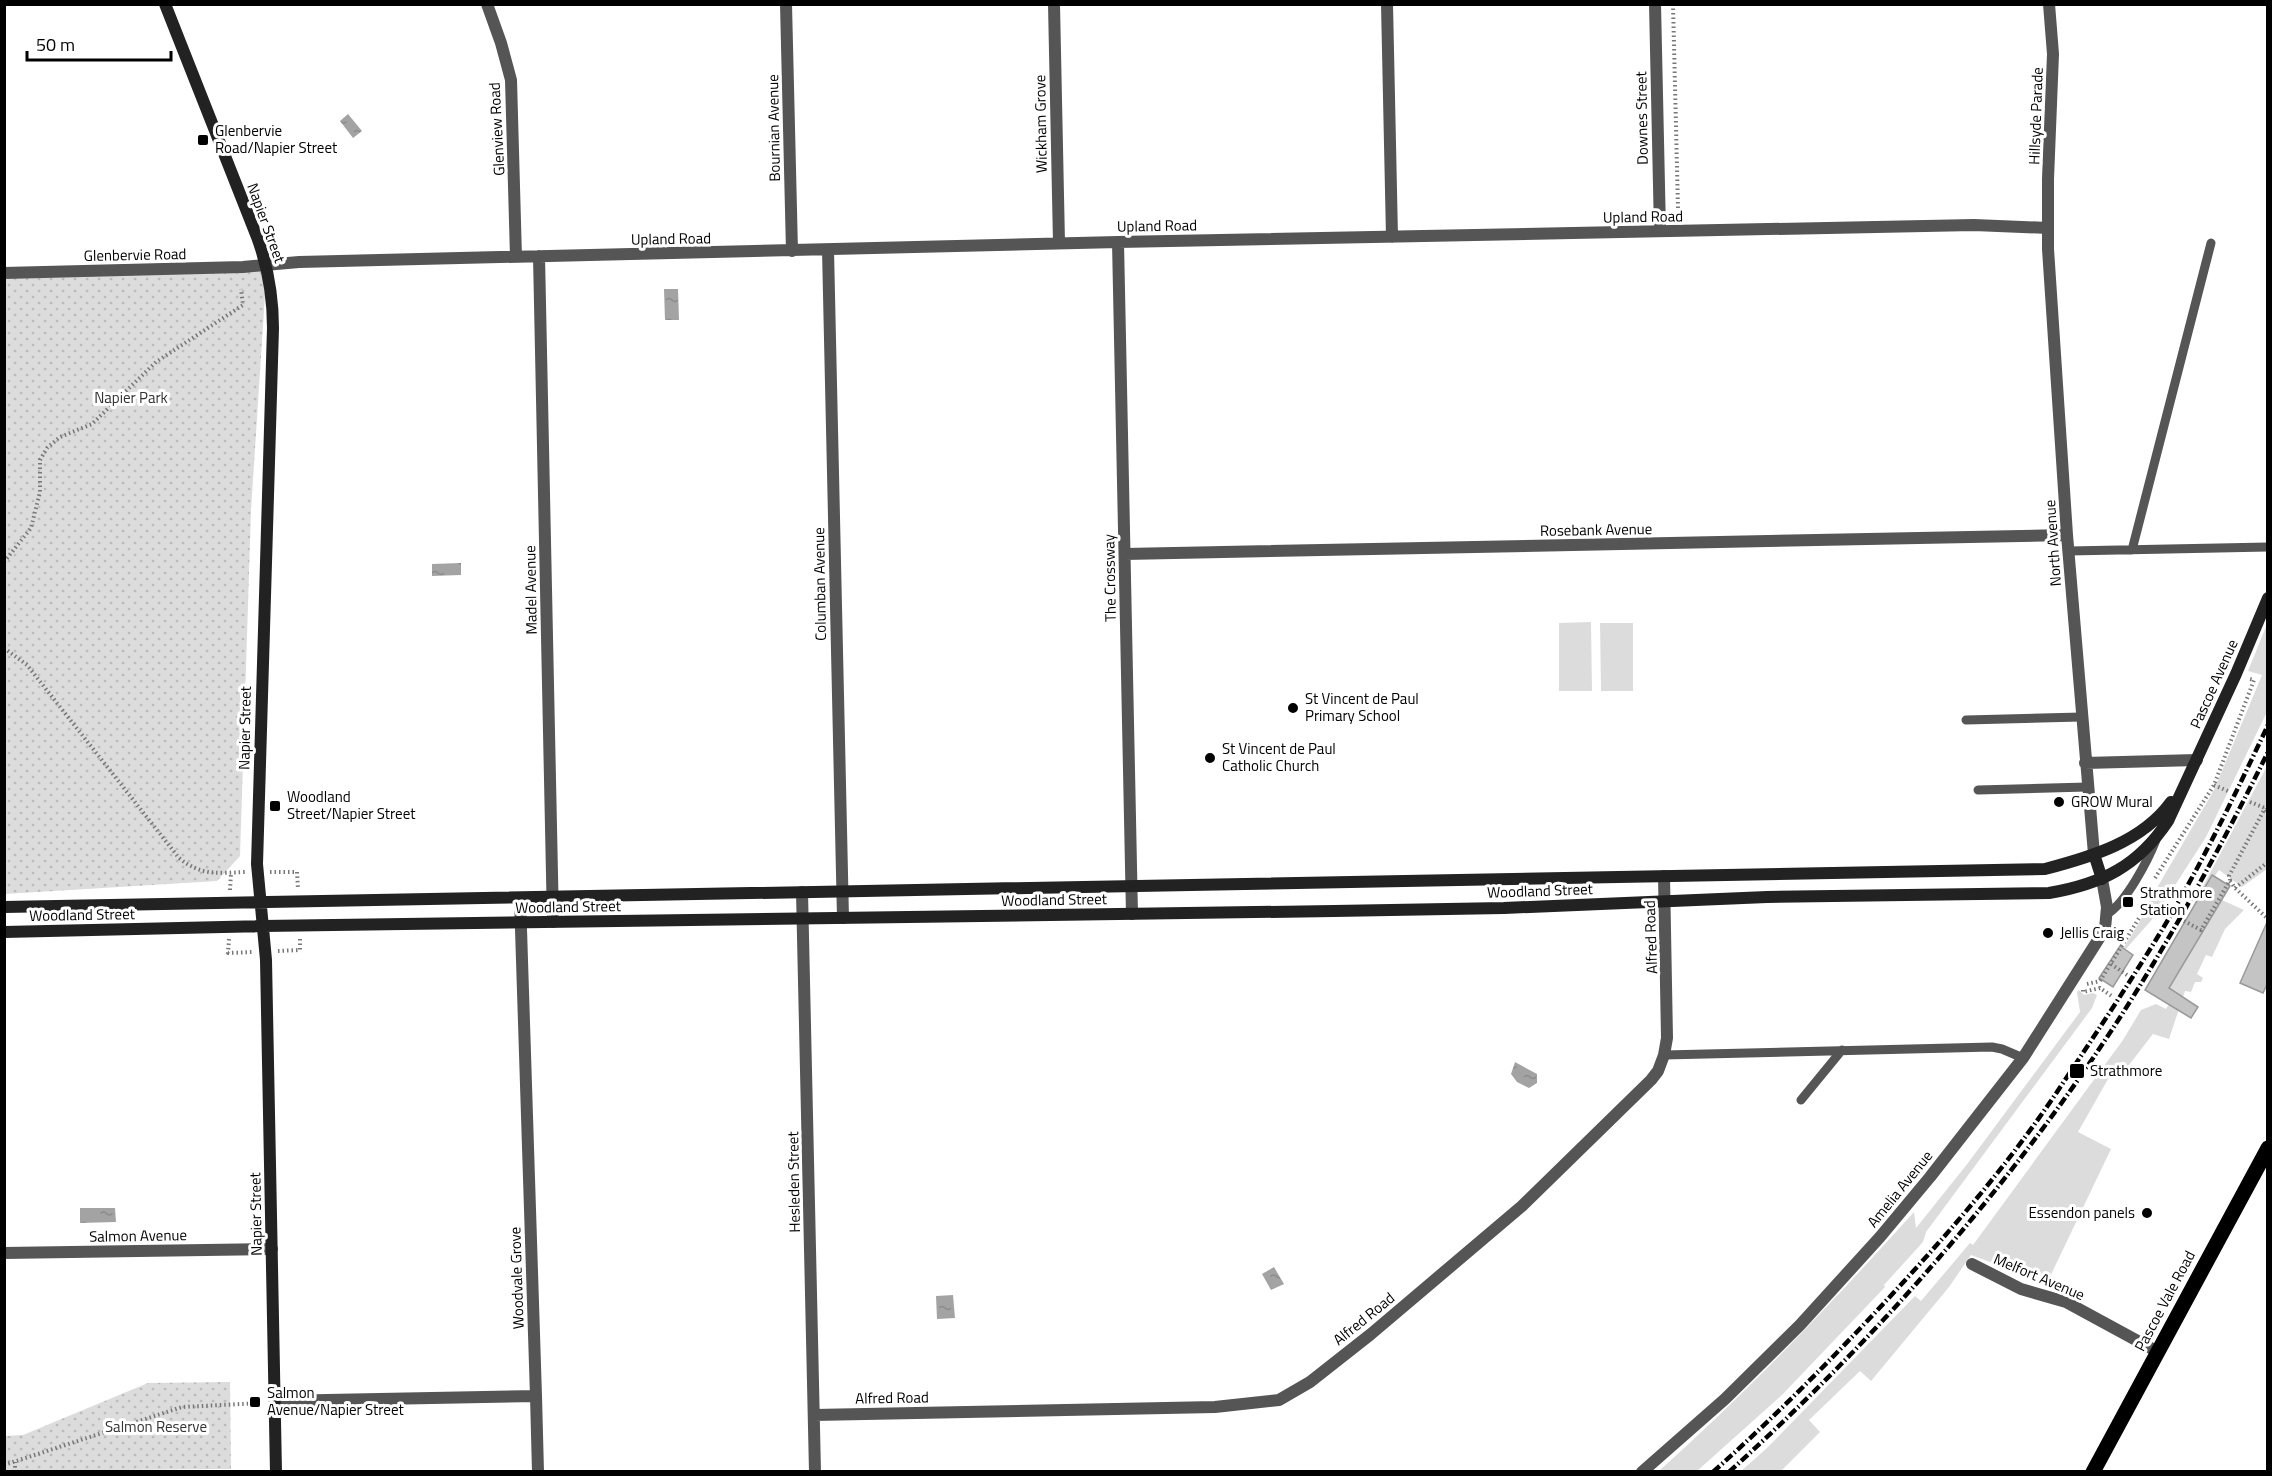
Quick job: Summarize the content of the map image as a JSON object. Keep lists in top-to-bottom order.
{
  "streets": {
    "main road": [
      "Napier Street",
      "Pascoe Avenue",
      "Woodland Street",
      "Pascoe Vale Road"
    ],
    "street": [
      "Hillsyde Parade",
      "Downes Street",
      "Wickham Grove",
      "Bournian Avenue",
      "Glenview Road",
      "Upland Road",
      "Glenbervie Road",
      "Rosebank Avenue",
      "North Avenue",
      "The Crossway",
      "Columban Avenue",
      "Madel Avenue",
      "Alfred Road",
      "Hesleden Street",
      "Amelia Avenue",
      "Salmon Avenue",
      "Melfort Avenue",
      "Woodvale Grove"
    ]
  },
  "crossings": [
    ["Hillsyde Parade", "Upland Road"],
    ["Hillsyde Parade", "North Avenue"],
    ["Downes Street", "Upland Road"],
    ["Wickham Grove", "Upland Road"],
    ["Bournian Avenue", "Upland Road"],
    ["Glenview Road", "Upland Road"],
    ["Upland Road", "Napier Street"],
    ["Upland Road", "Glenbervie Road"],
    ["Upland Road", "North Avenue"],
    ["Upland Road", "The Crossway"],
    ["Upland Road", "Columban Avenue"],
    ["Upland Road", "Madel Avenue"],
    ["Napier Street", "Glenbervie Road"],
    ["Napier Street", "Woodland Street"],
    ["Napier Street", "Salmon Avenue"],
    ["Rosebank Avenue", "North Avenue"],
    ["Rosebank Avenue", "The Crossway"],
    ["North Avenue", "Pascoe Avenue"],
    ["North Avenue", "Woodland Street"],
    ["The Crossway", "Woodland Street"],
    ["Columban Avenue", "Woodland Street"],
    ["Madel Avenue", "Woodland Street"],
    ["Pascoe Avenue", "Woodland Street"],
    ["Pascoe Avenue", "Amelia Avenue"],
    ["Woodland Street", "Alfred Road"],
    ["Woodland Street", "Hesleden Street"],
    ["Woodland Street", "Amelia Avenue"],
    ["Woodland Street", "Woodvale Grove"],
    ["Alfred Road", "Hesleden Street"],
    ["Melfort Avenue", "Pascoe Vale Road"]
  ],
  "parks": ["Napier Park", "Salmon Reserve"],
  "places": {
    "transit": [
      "Glenbervie Road/Napier Street",
      "Woodland Street/Napier Street",
      "Strathmore Station",
      "Strathmore",
      "Salmon Avenue/Napier Street"
    ],
    "other": [
      "St Vincent de Paul Primary School",
      "St Vincent de Paul Catholic Church",
      "GROW Mural",
      "Jellis Craig",
      "Essendon panels"
    ]
  },
  "scale_bar": "50 m"
}
